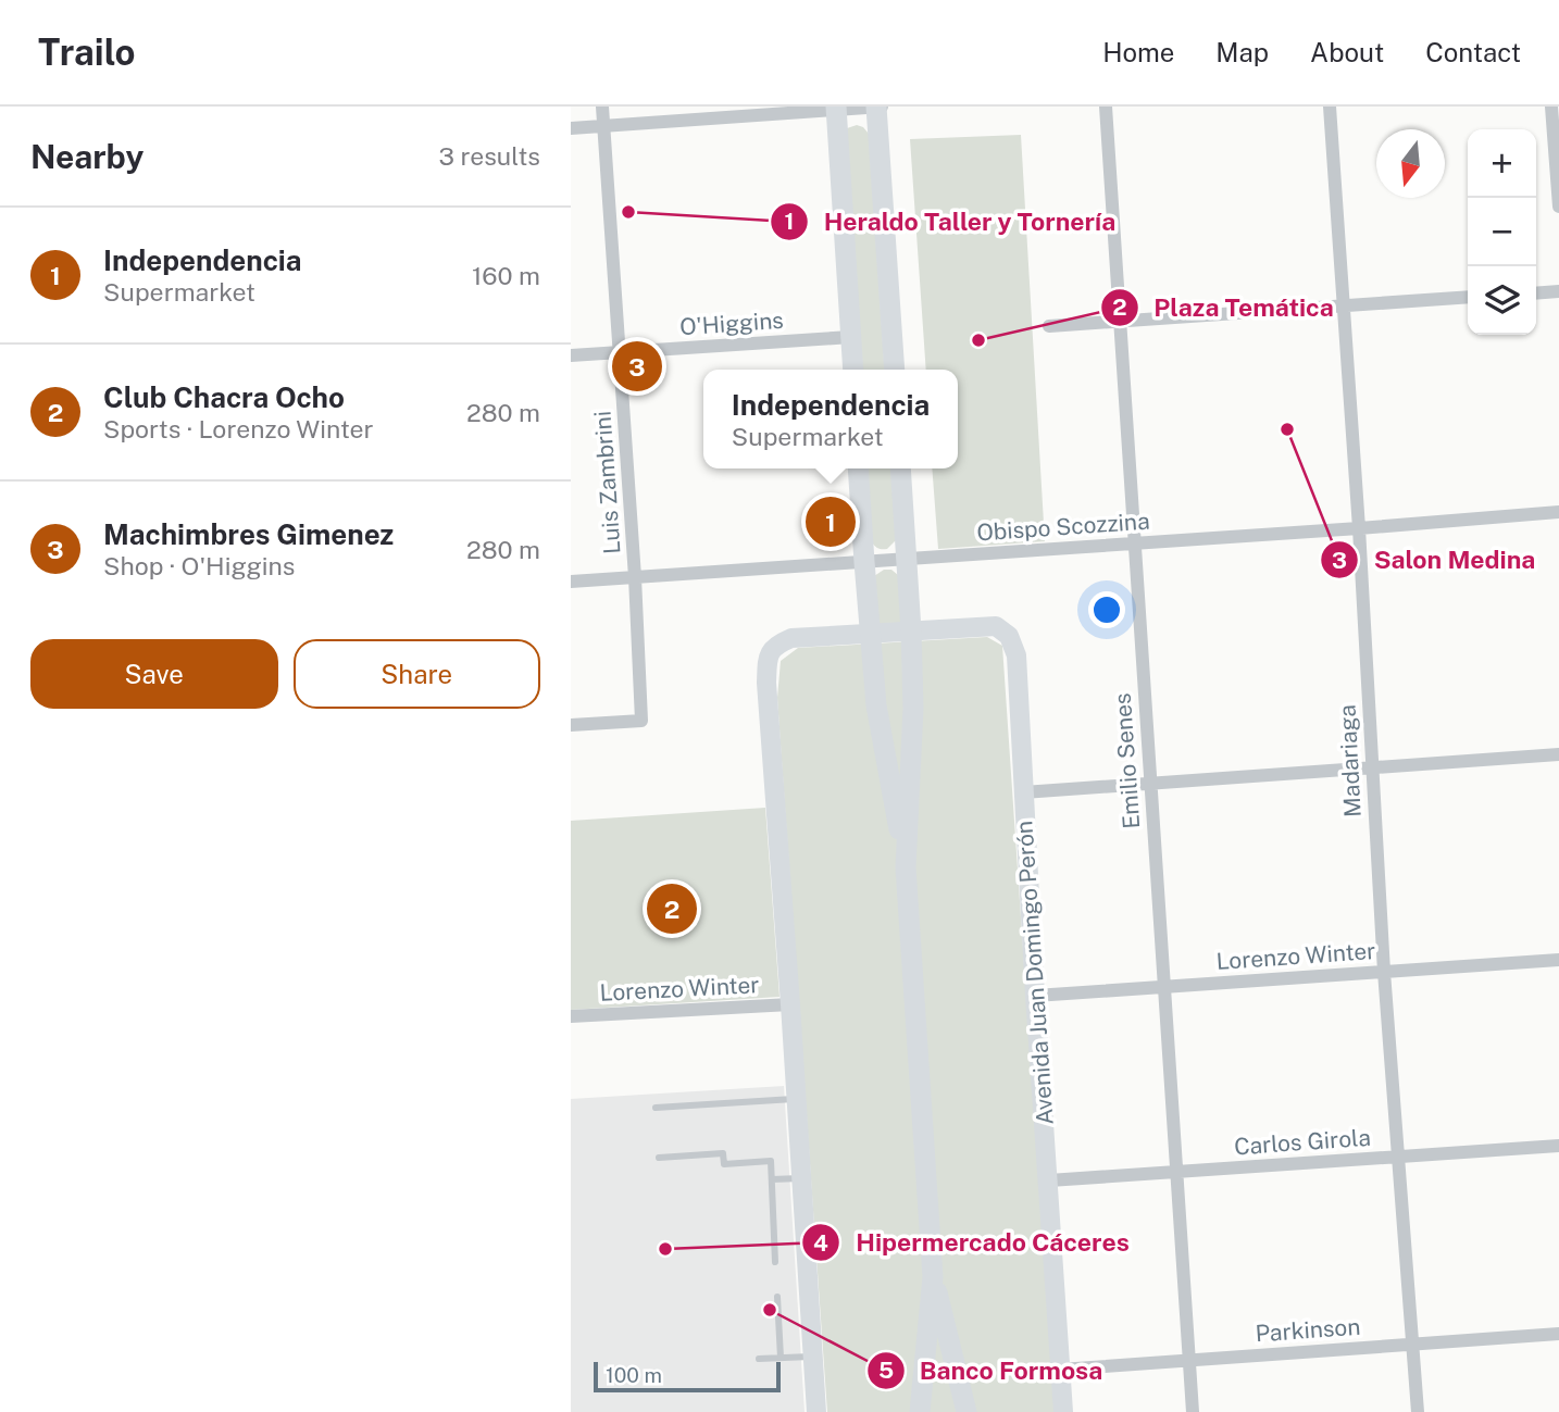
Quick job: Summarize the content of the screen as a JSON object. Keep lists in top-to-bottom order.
{
  "streets": {
    "main road": ["Avenida Juan Domingo Perón"],
    "street": [
      "O'Higgins",
      "Luis Zambrini",
      "Obispo Scozzina",
      "Emilio Senes",
      "Madariaga",
      "Lorenzo Winter",
      "Carlos Girola",
      "Parkinson"
    ]
  },
  "crossings": [
    ["O'Higgins", "Luis Zambrini"],
    ["Luis Zambrini", "Obispo Scozzina"],
    ["Obispo Scozzina", "Emilio Senes"],
    ["Obispo Scozzina", "Madariaga"],
    ["Emilio Senes", "Lorenzo Winter"],
    ["Emilio Senes", "Carlos Girola"],
    ["Emilio Senes", "Parkinson"],
    ["Madariaga", "Lorenzo Winter"],
    ["Madariaga", "Carlos Girola"],
    ["Madariaga", "Parkinson"],
    ["Lorenzo Winter", "Avenida Juan Domingo Perón"],
    ["Avenida Juan Domingo Perón", "Carlos Girola"],
    ["Avenida Juan Domingo Perón", "Parkinson"]
  ],
  "places": [
    "Heraldo Taller y Tornería",
    "Plaza Temática",
    "Salon Medina",
    "Hipermercado Cáceres",
    "Banco Formosa"
  ],
  "scale_bar": "100 m",
  "north": "bottom",
  "page": {
    "header": "Trailo",
    "nav": [
      "Home",
      "Map",
      "About",
      "Contact"
    ],
    "heading": ["Nearby", "3 results"],
    "map_buttons": ["+", "−"],
    "list": [
      {
        "mark": "1",
        "name": "Independencia",
        "note": "Supermarket",
        "value": "160 m"
      },
      {
        "mark": "2",
        "name": "Club Chacra Ocho",
        "note": "Sports · Lorenzo Winter",
        "value": "280 m"
      },
      {
        "mark": "3",
        "name": "Machimbres Gimenez",
        "note": "Shop · O'Higgins",
        "value": "280 m"
      }
    ],
    "pins": ["3", "1", "2"],
    "popup": ["Independencia", "Supermarket"],
    "buttons": ["Save", "Share"],
    "scale": "100 m"
  }
}
